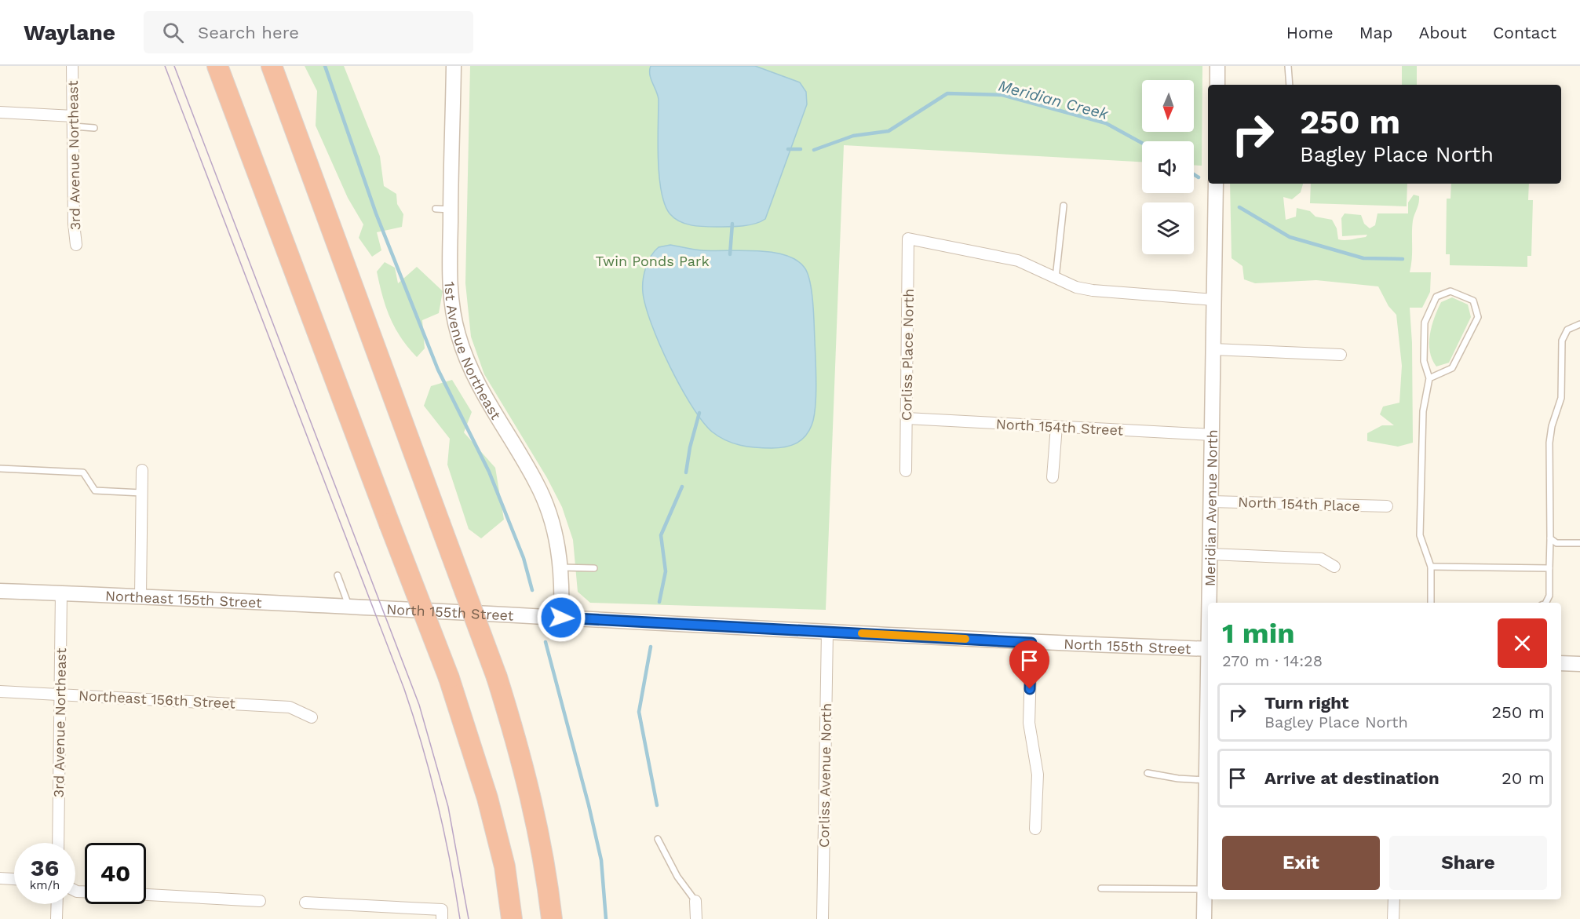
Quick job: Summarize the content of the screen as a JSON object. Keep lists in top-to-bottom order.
{
  "streets": {
    "street": [
      "3rd Avenue Northeast",
      "1st Avenue Northeast",
      "Corliss Place North",
      "North 154th Street",
      "North 154th Place",
      "Meridian Avenue North",
      "Northeast 155th Street",
      "North 155th Street",
      "Northeast 156th Street",
      "Corliss Avenue North"
    ]
  },
  "crossings": [
    ["3rd Avenue Northeast", "Northeast 155th Street"],
    ["3rd Avenue Northeast", "Northeast 156th Street"],
    ["1st Avenue Northeast", "North 155th Street"],
    ["Corliss Place North", "North 154th Street"],
    ["North 154th Street", "Meridian Avenue North"],
    ["North 154th Place", "Meridian Avenue North"],
    ["Northeast 155th Street", "North 155th Street"],
    ["North 155th Street", "Corliss Avenue North"]
  ],
  "water": ["Meridian Creek"],
  "parks": ["Twin Ponds Park"],
  "north": "bottom",
  "page": {
    "header": "Waylane",
    "search": "Search here",
    "nav": [
      "Home",
      "Map",
      "About",
      "Contact"
    ],
    "turn": ["250 m", "Bagley Place North"],
    "heading": ["1 min", "270 m · 14:28"],
    "list": [
      {
        "name": "Turn right",
        "note": "Bagley Place North",
        "value": "250 m"
      },
      {
        "name": "Arrive at destination",
        "value": "20 m"
      }
    ],
    "buttons": ["Exit", "Share"],
    "speed": "36 km/h",
    "limit": "40"
  }
}
